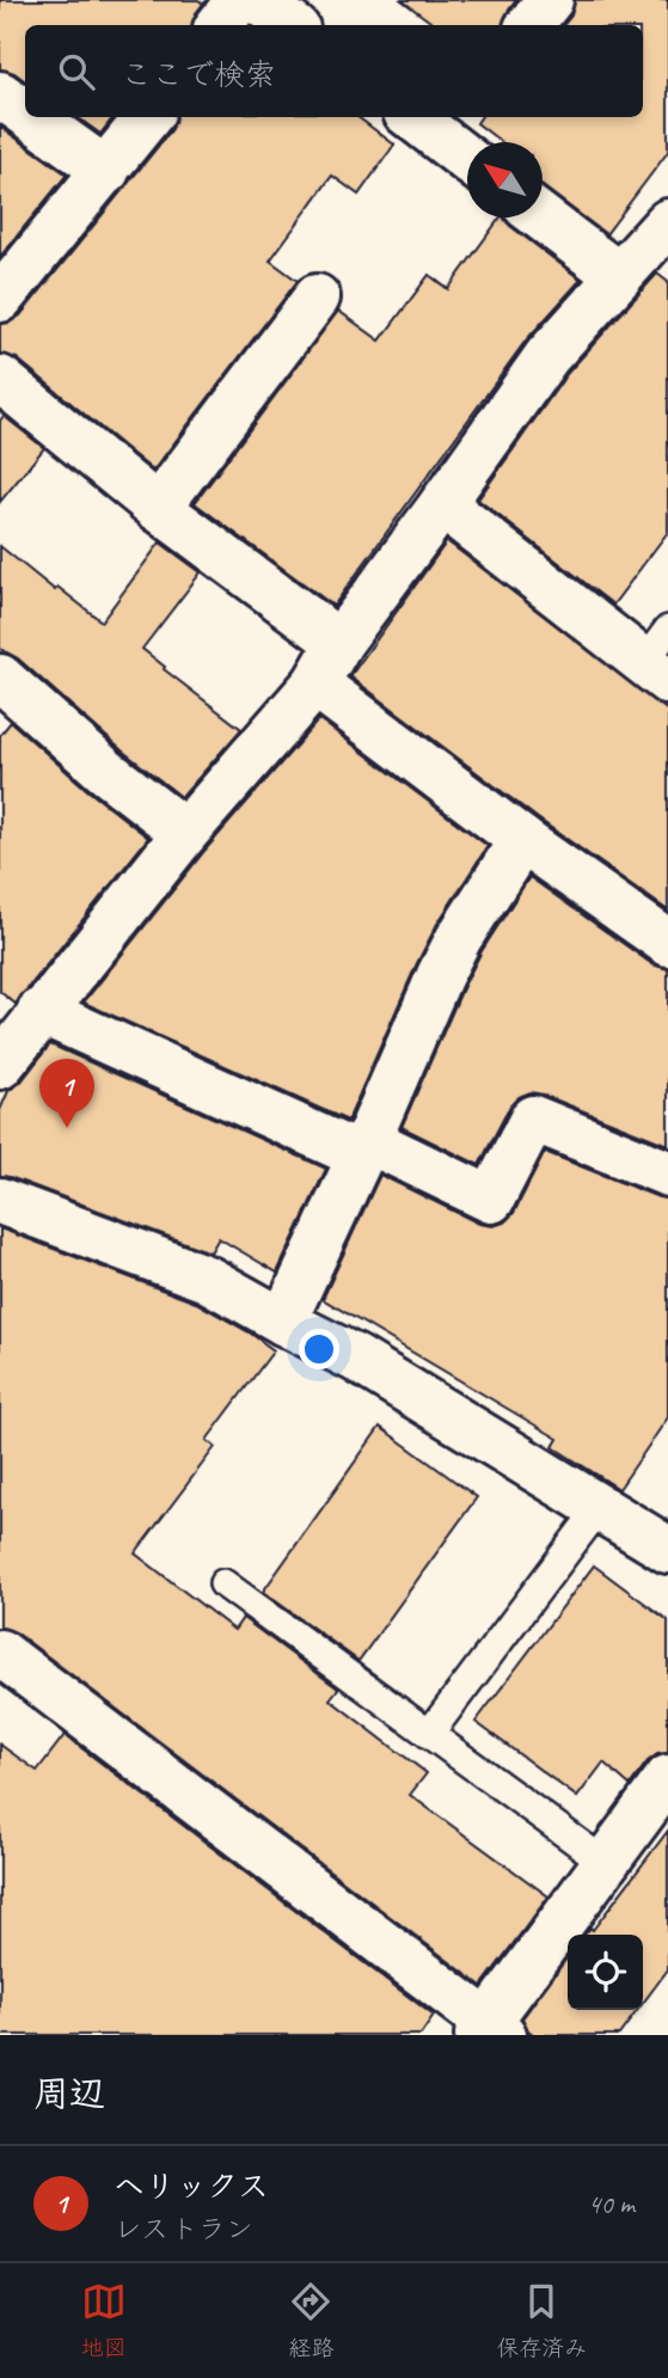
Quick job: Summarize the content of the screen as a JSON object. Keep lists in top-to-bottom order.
{
  "north": "top left",
  "page": {
    "search": "ここで検索",
    "pins": "1",
    "heading": "周辺",
    "list": [
      {
        "mark": "1",
        "name": "ヘリックス",
        "note": "レストラン",
        "value": "40 m"
      }
    ],
    "nav": ["地図", "経路", "保存済み"]
  }
}
